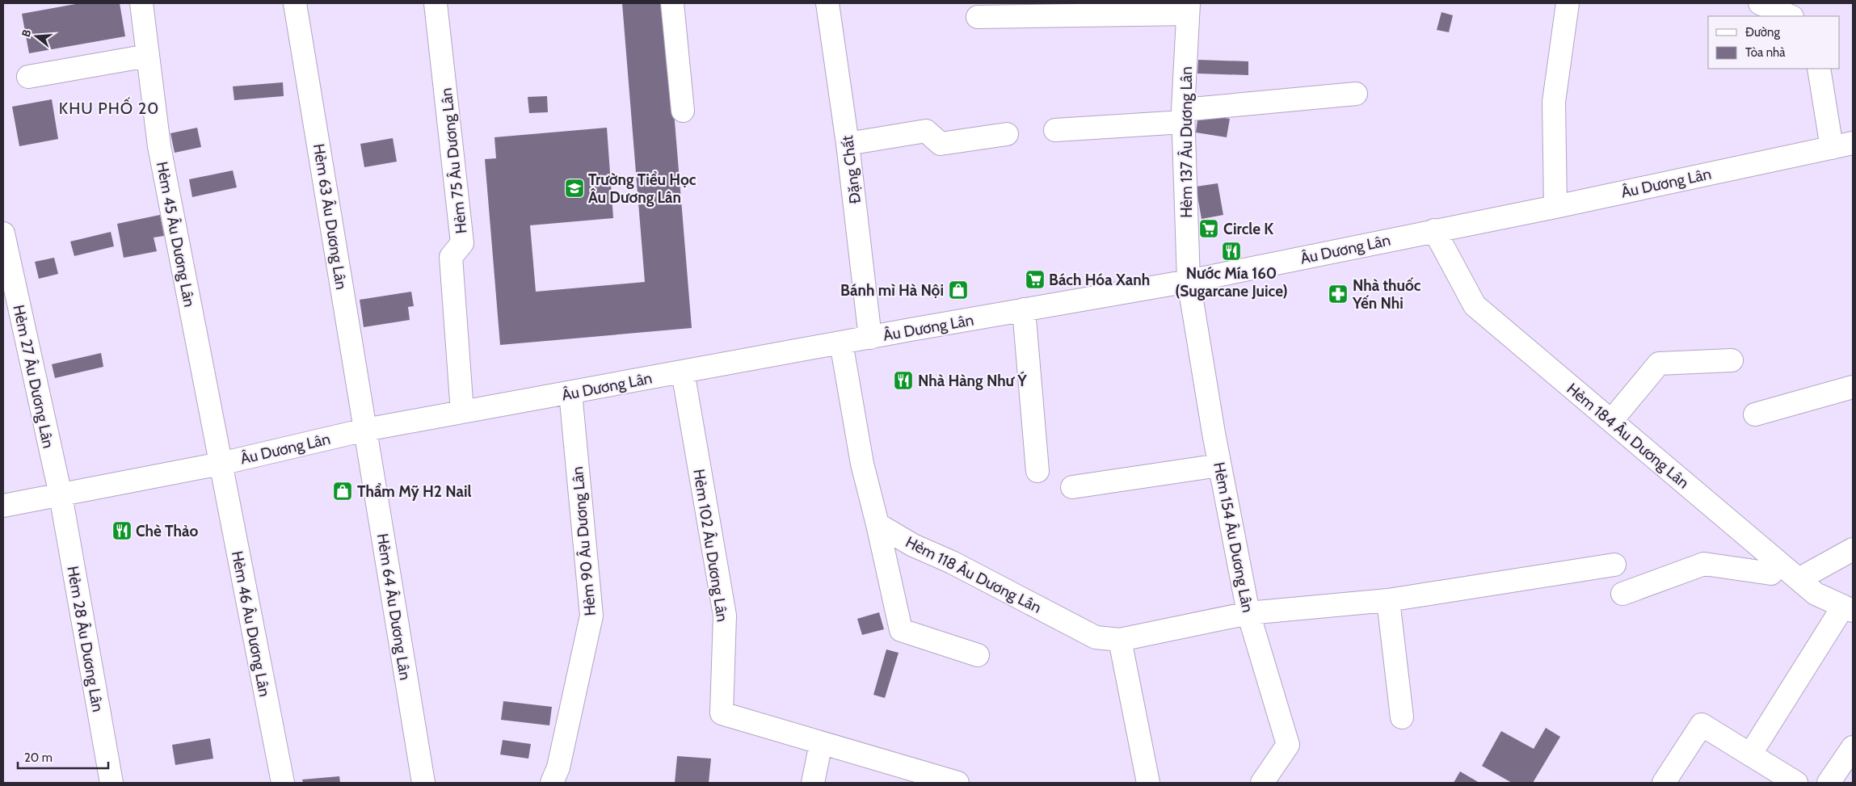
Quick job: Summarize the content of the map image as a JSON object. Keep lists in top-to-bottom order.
{
  "streets": {
    "street": [
      "Hẻm 137 Âu Dương Lân",
      "Hẻm 75 Âu Dương Lân",
      "Đặng Chất",
      "Âu Dương Lân",
      "Hẻm 63 Âu Dương Lân",
      "Hẻm 45 Âu Dương Lân",
      "Hẻm 27 Âu Dương Lân",
      "Hẻm 184 Âu Dương Lân",
      "Hẻm 154 Âu Dương Lân",
      "Hẻm 90 Âu Dương Lân",
      "Hẻm 102 Âu Dương Lân",
      "Hẻm 118 Âu Dương Lân",
      "Hẻm 64 Âu Dương Lân",
      "Hẻm 46 Âu Dương Lân",
      "Hẻm 28 Âu Dương Lân"
    ]
  },
  "crossings": [
    ["Hẻm 137 Âu Dương Lân", "Âu Dương Lân"],
    ["Hẻm 137 Âu Dương Lân", "Hẻm 154 Âu Dương Lân"],
    ["Hẻm 75 Âu Dương Lân", "Âu Dương Lân"],
    ["Đặng Chất", "Âu Dương Lân"],
    ["Âu Dương Lân", "Hẻm 63 Âu Dương Lân"],
    ["Âu Dương Lân", "Hẻm 45 Âu Dương Lân"],
    ["Âu Dương Lân", "Hẻm 27 Âu Dương Lân"],
    ["Âu Dương Lân", "Hẻm 184 Âu Dương Lân"],
    ["Âu Dương Lân", "Hẻm 154 Âu Dương Lân"],
    ["Âu Dương Lân", "Hẻm 90 Âu Dương Lân"],
    ["Âu Dương Lân", "Hẻm 102 Âu Dương Lân"],
    ["Âu Dương Lân", "Hẻm 64 Âu Dương Lân"],
    ["Âu Dương Lân", "Hẻm 46 Âu Dương Lân"],
    ["Âu Dương Lân", "Hẻm 28 Âu Dương Lân"],
    ["Hẻm 63 Âu Dương Lân", "Hẻm 64 Âu Dương Lân"],
    ["Hẻm 45 Âu Dương Lân", "Hẻm 46 Âu Dương Lân"],
    ["Hẻm 27 Âu Dương Lân", "Hẻm 28 Âu Dương Lân"],
    ["Hẻm 154 Âu Dương Lân", "Hẻm 118 Âu Dương Lân"]
  ],
  "districts": ["KHU PHỐ 20"],
  "places": {
    "school or university": ["Trường Tiểu Học Âu Dương Lân"],
    "supermarket": ["Circle K", "Bách Hóa Xanh"],
    "restaurant": ["Nước Mía 160 (Sugarcane Juice)", "Nhà Hàng Như Ý", "Chè Thảo"],
    "shop": ["Bánh mì Hà Nội", "Thẩm Mỹ H2 Nail"],
    "pharmacy": ["Nhà thuốc Yến Nhi"]
  },
  "legend": ["Đường", "Tòa nhà"],
  "scale_bar": "20 m",
  "north": "left"
}
